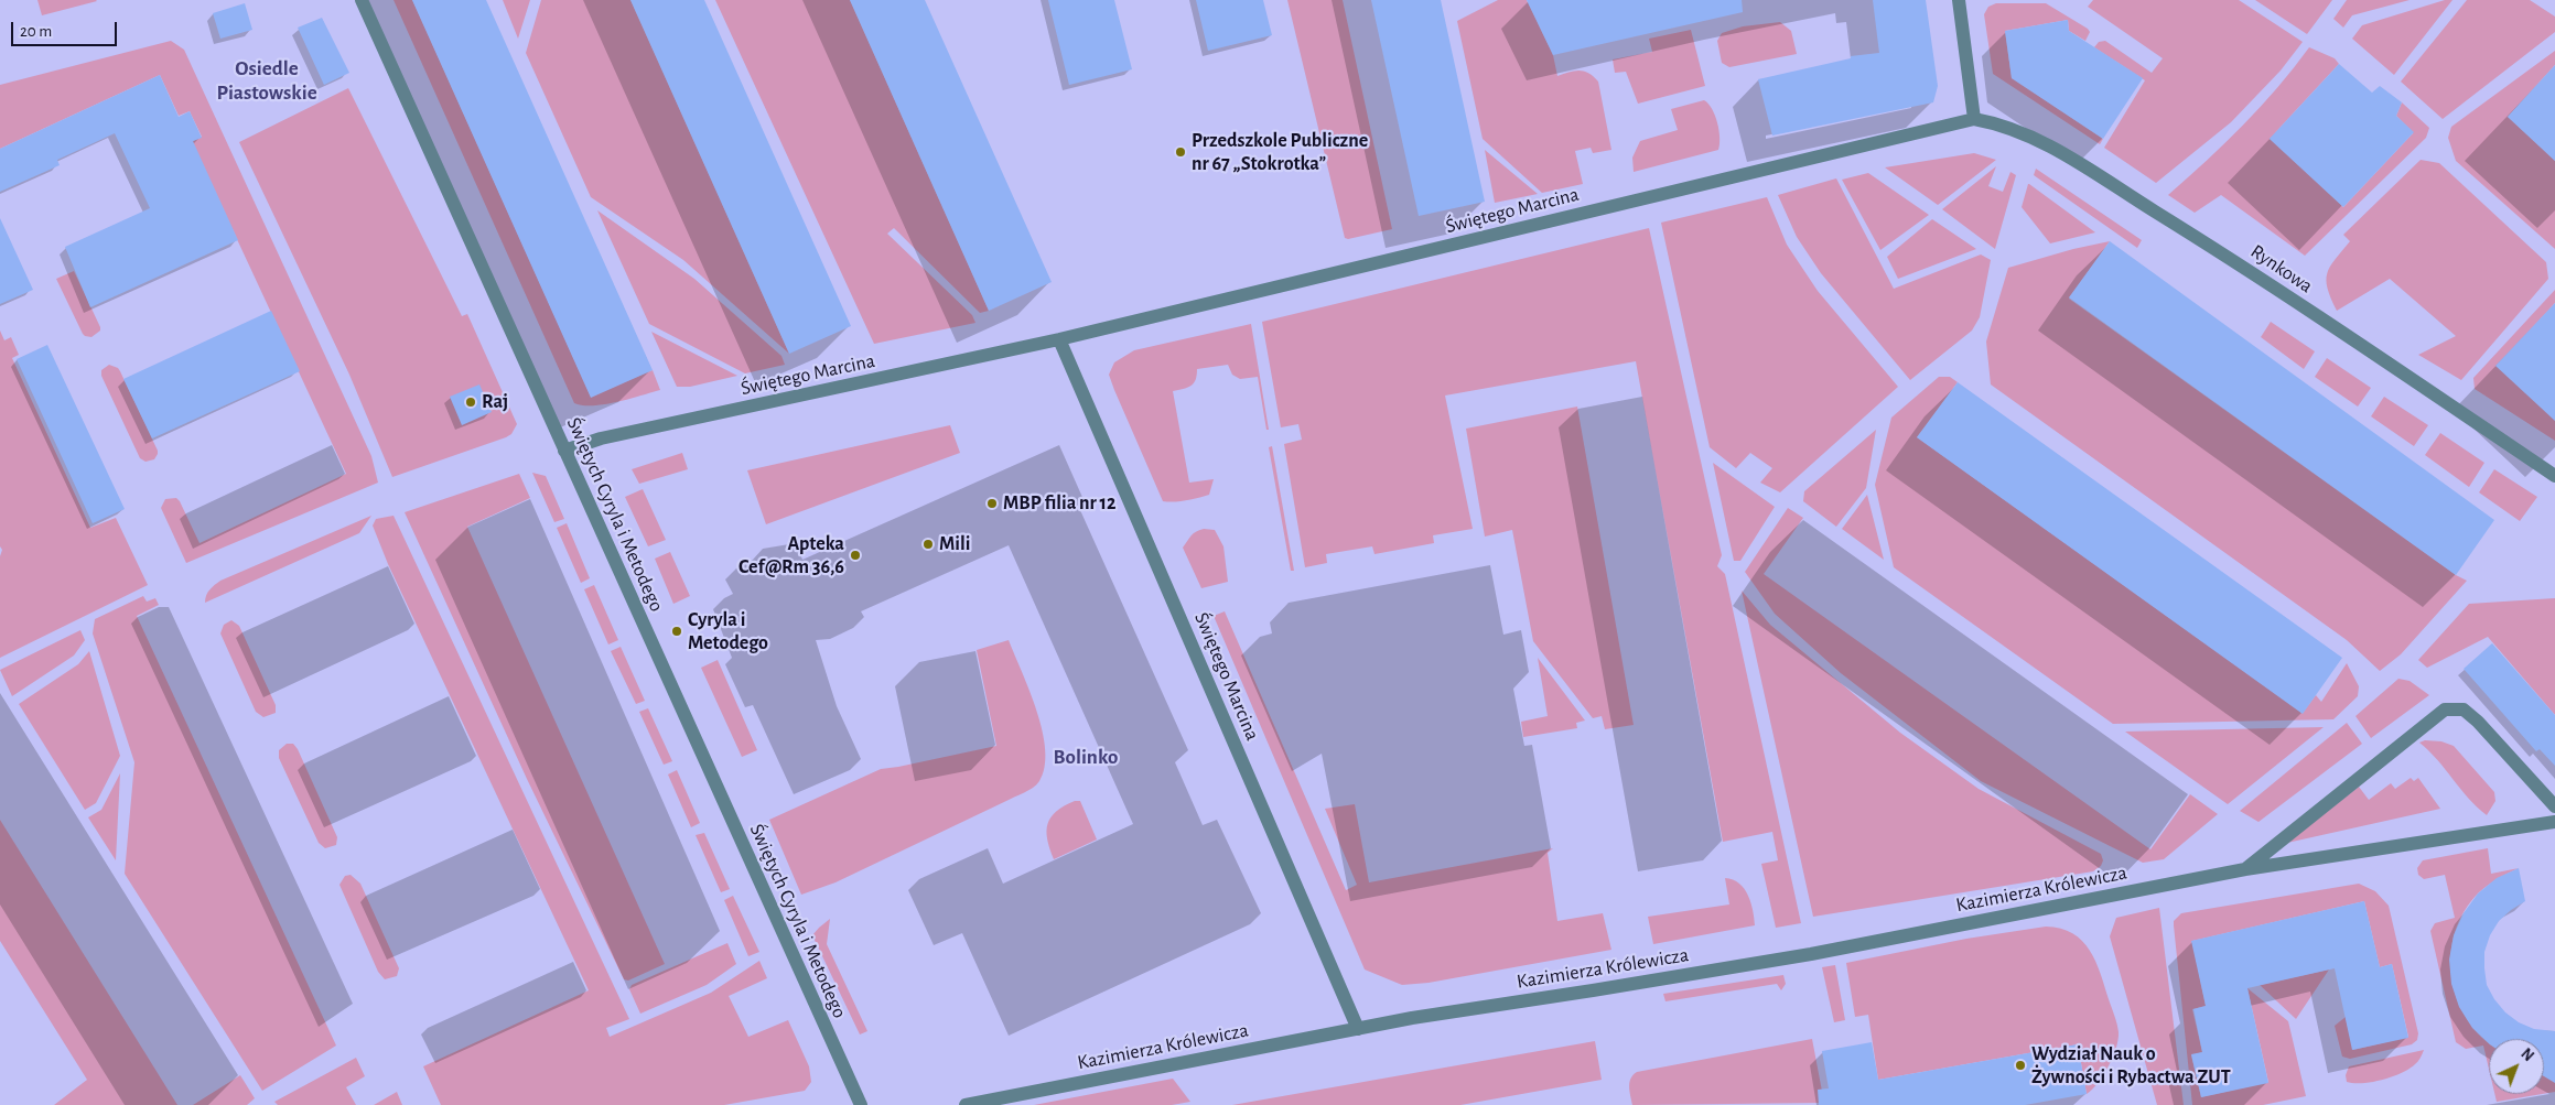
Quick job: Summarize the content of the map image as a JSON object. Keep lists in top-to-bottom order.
{
  "streets": {
    "street": [
      "Świętego Marcina",
      "Rynkowa",
      "Świętych Cyryla i Metodego",
      "Kazimierza Królewicza"
    ]
  },
  "crossings": [
    ["Świętego Marcina", "Rynkowa"],
    ["Świętego Marcina", "Świętych Cyryla i Metodego"],
    ["Świętego Marcina", "Kazimierza Królewicza"]
  ],
  "districts": ["Osiedle Piastowskie", "Bolinko"],
  "places": [
    "Przedszkole Publiczne nr 67 „Stokrotka”",
    "Raj",
    "MBP filia nr 12",
    "Mili",
    "Apteka Cef@Rm 36,6",
    "Cyryla i Metodego",
    "Wydział Nauk o Żywności i Rybactwa ZUT"
  ],
  "scale_bar": "20 m",
  "north": "top right"
}
